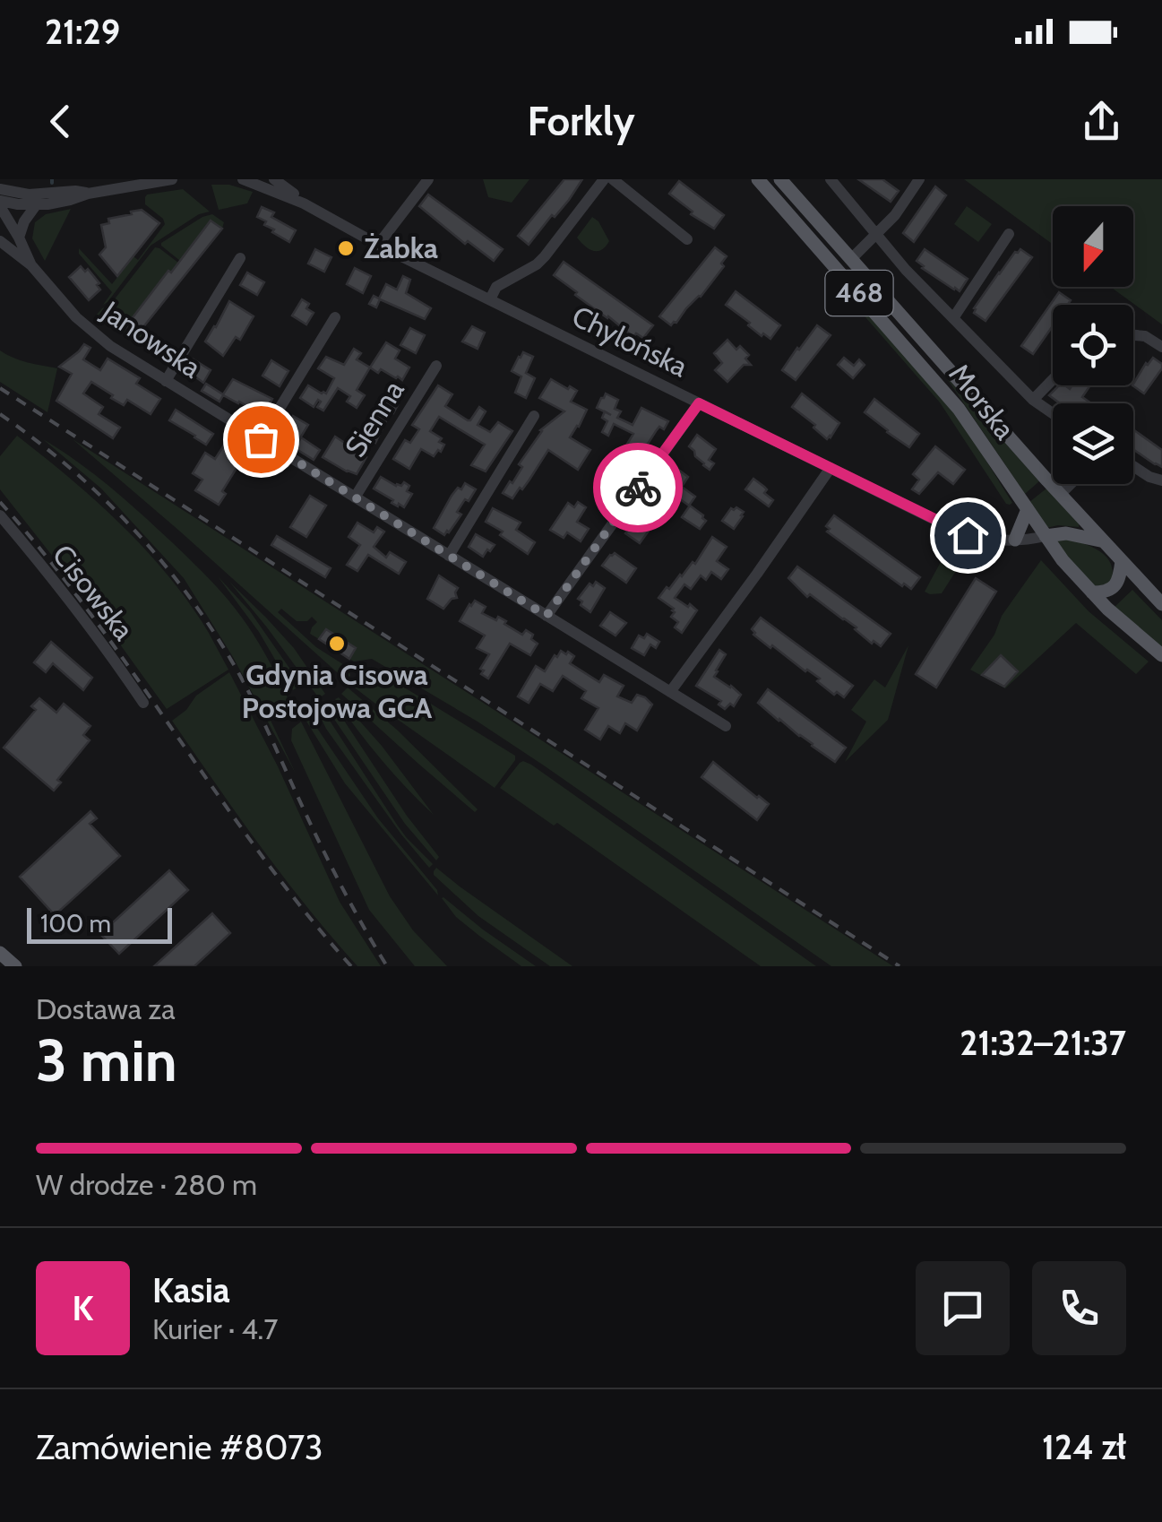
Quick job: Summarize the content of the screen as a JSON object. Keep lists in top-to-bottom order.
{
  "streets": {
    "main road": ["468", "Morska"],
    "street": [
      "Janowska",
      "Chylońska",
      "Sienna",
      "Cisowska"
    ]
  },
  "crossings": [
    ["Janowska", "Sienna"],
    ["Chylońska", "Morska"]
  ],
  "places": ["Żabka", "Gdynia Cisowa Postojowa GCA"],
  "scale_bar": "100 m",
  "north": "bottom",
  "page": {
    "status": "21:29",
    "header": "Forkly",
    "scale": "100 m",
    "heading": ["3 min", "Dostawa za", "21:32–21:37"],
    "panel": [
      "Kasia",
      "Kurier · 4.7",
      "Zamówienie #8073",
      "124 zł"
    ],
    "bar": "W drodze · 280 m",
    "round": "K"
  }
}
